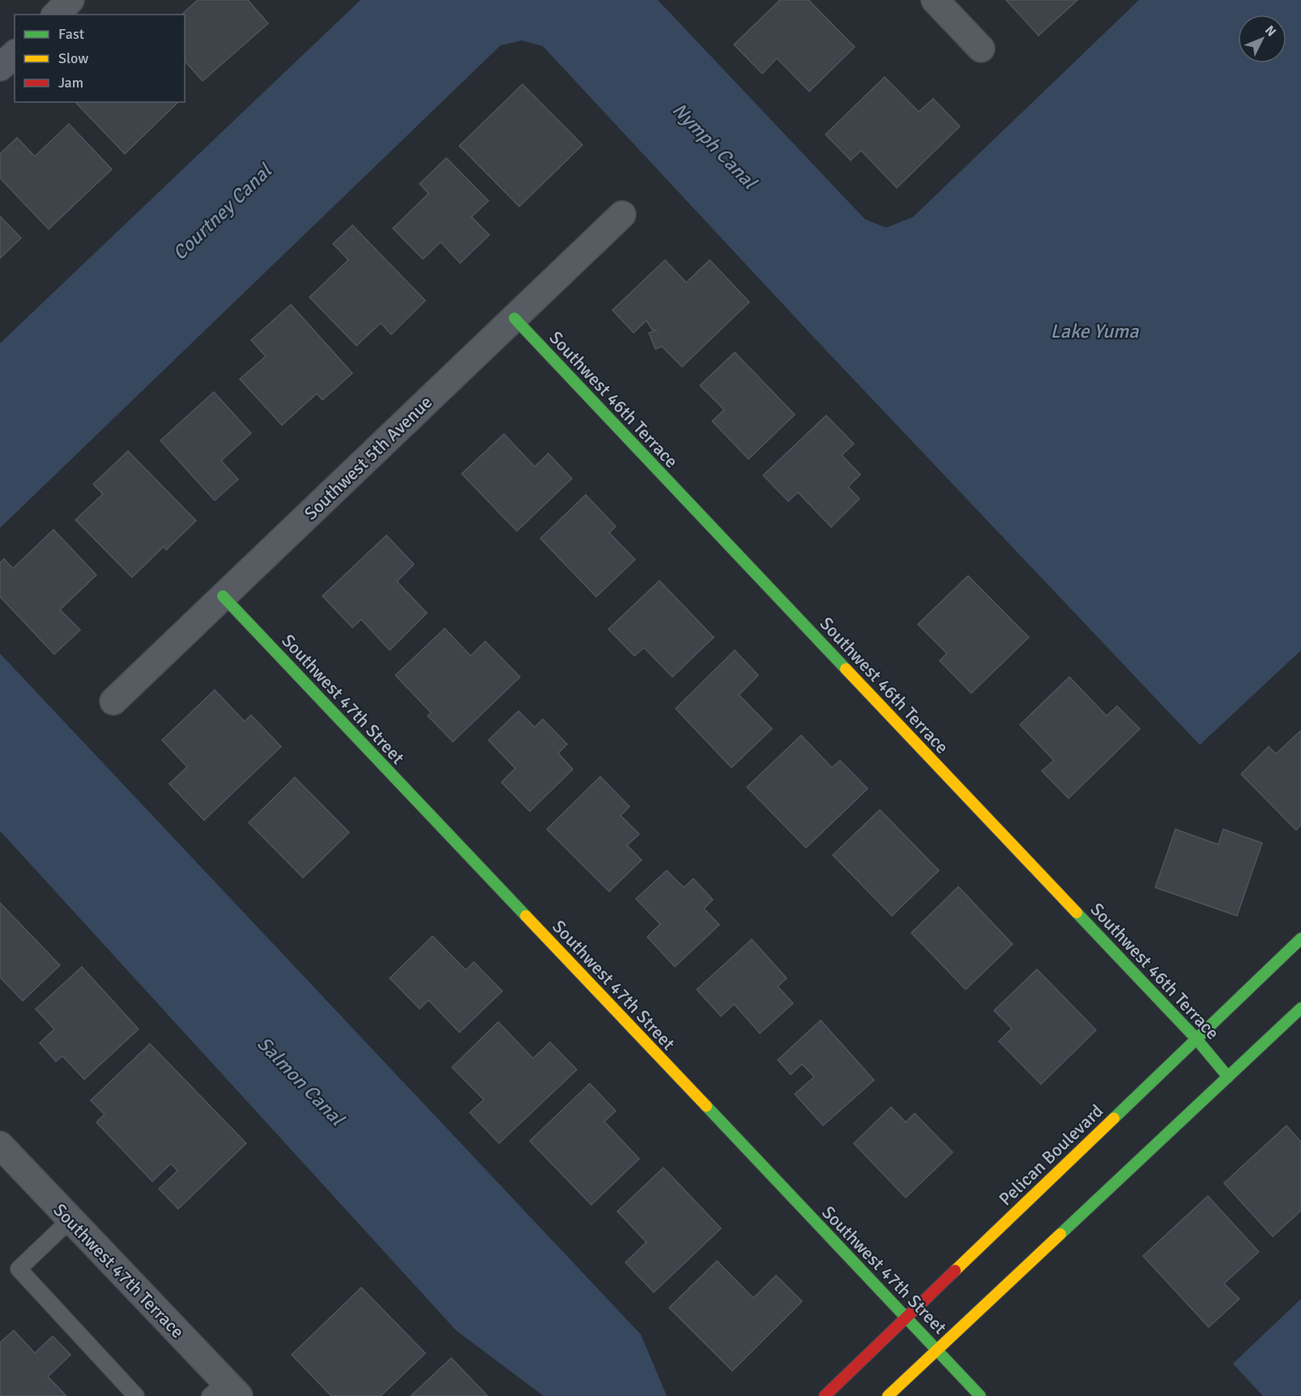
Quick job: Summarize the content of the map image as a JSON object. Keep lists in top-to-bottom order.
{
  "streets": {
    "street": [
      "Southwest 46th Terrace",
      "Southwest 5th Avenue",
      "Southwest 47th Street",
      "Pelican Boulevard",
      "Southwest 47th Terrace"
    ]
  },
  "crossings": [
    ["Southwest 46th Terrace", "Southwest 5th Avenue"],
    ["Southwest 46th Terrace", "Pelican Boulevard"],
    ["Southwest 5th Avenue", "Southwest 47th Street"],
    ["Southwest 47th Street", "Pelican Boulevard"]
  ],
  "water": [
    "Nymph Canal",
    "Courtney Canal",
    "Lake Yuma",
    "Salmon Canal"
  ],
  "legend": ["Fast", "Slow", "Jam"],
  "north": "top right"
}
